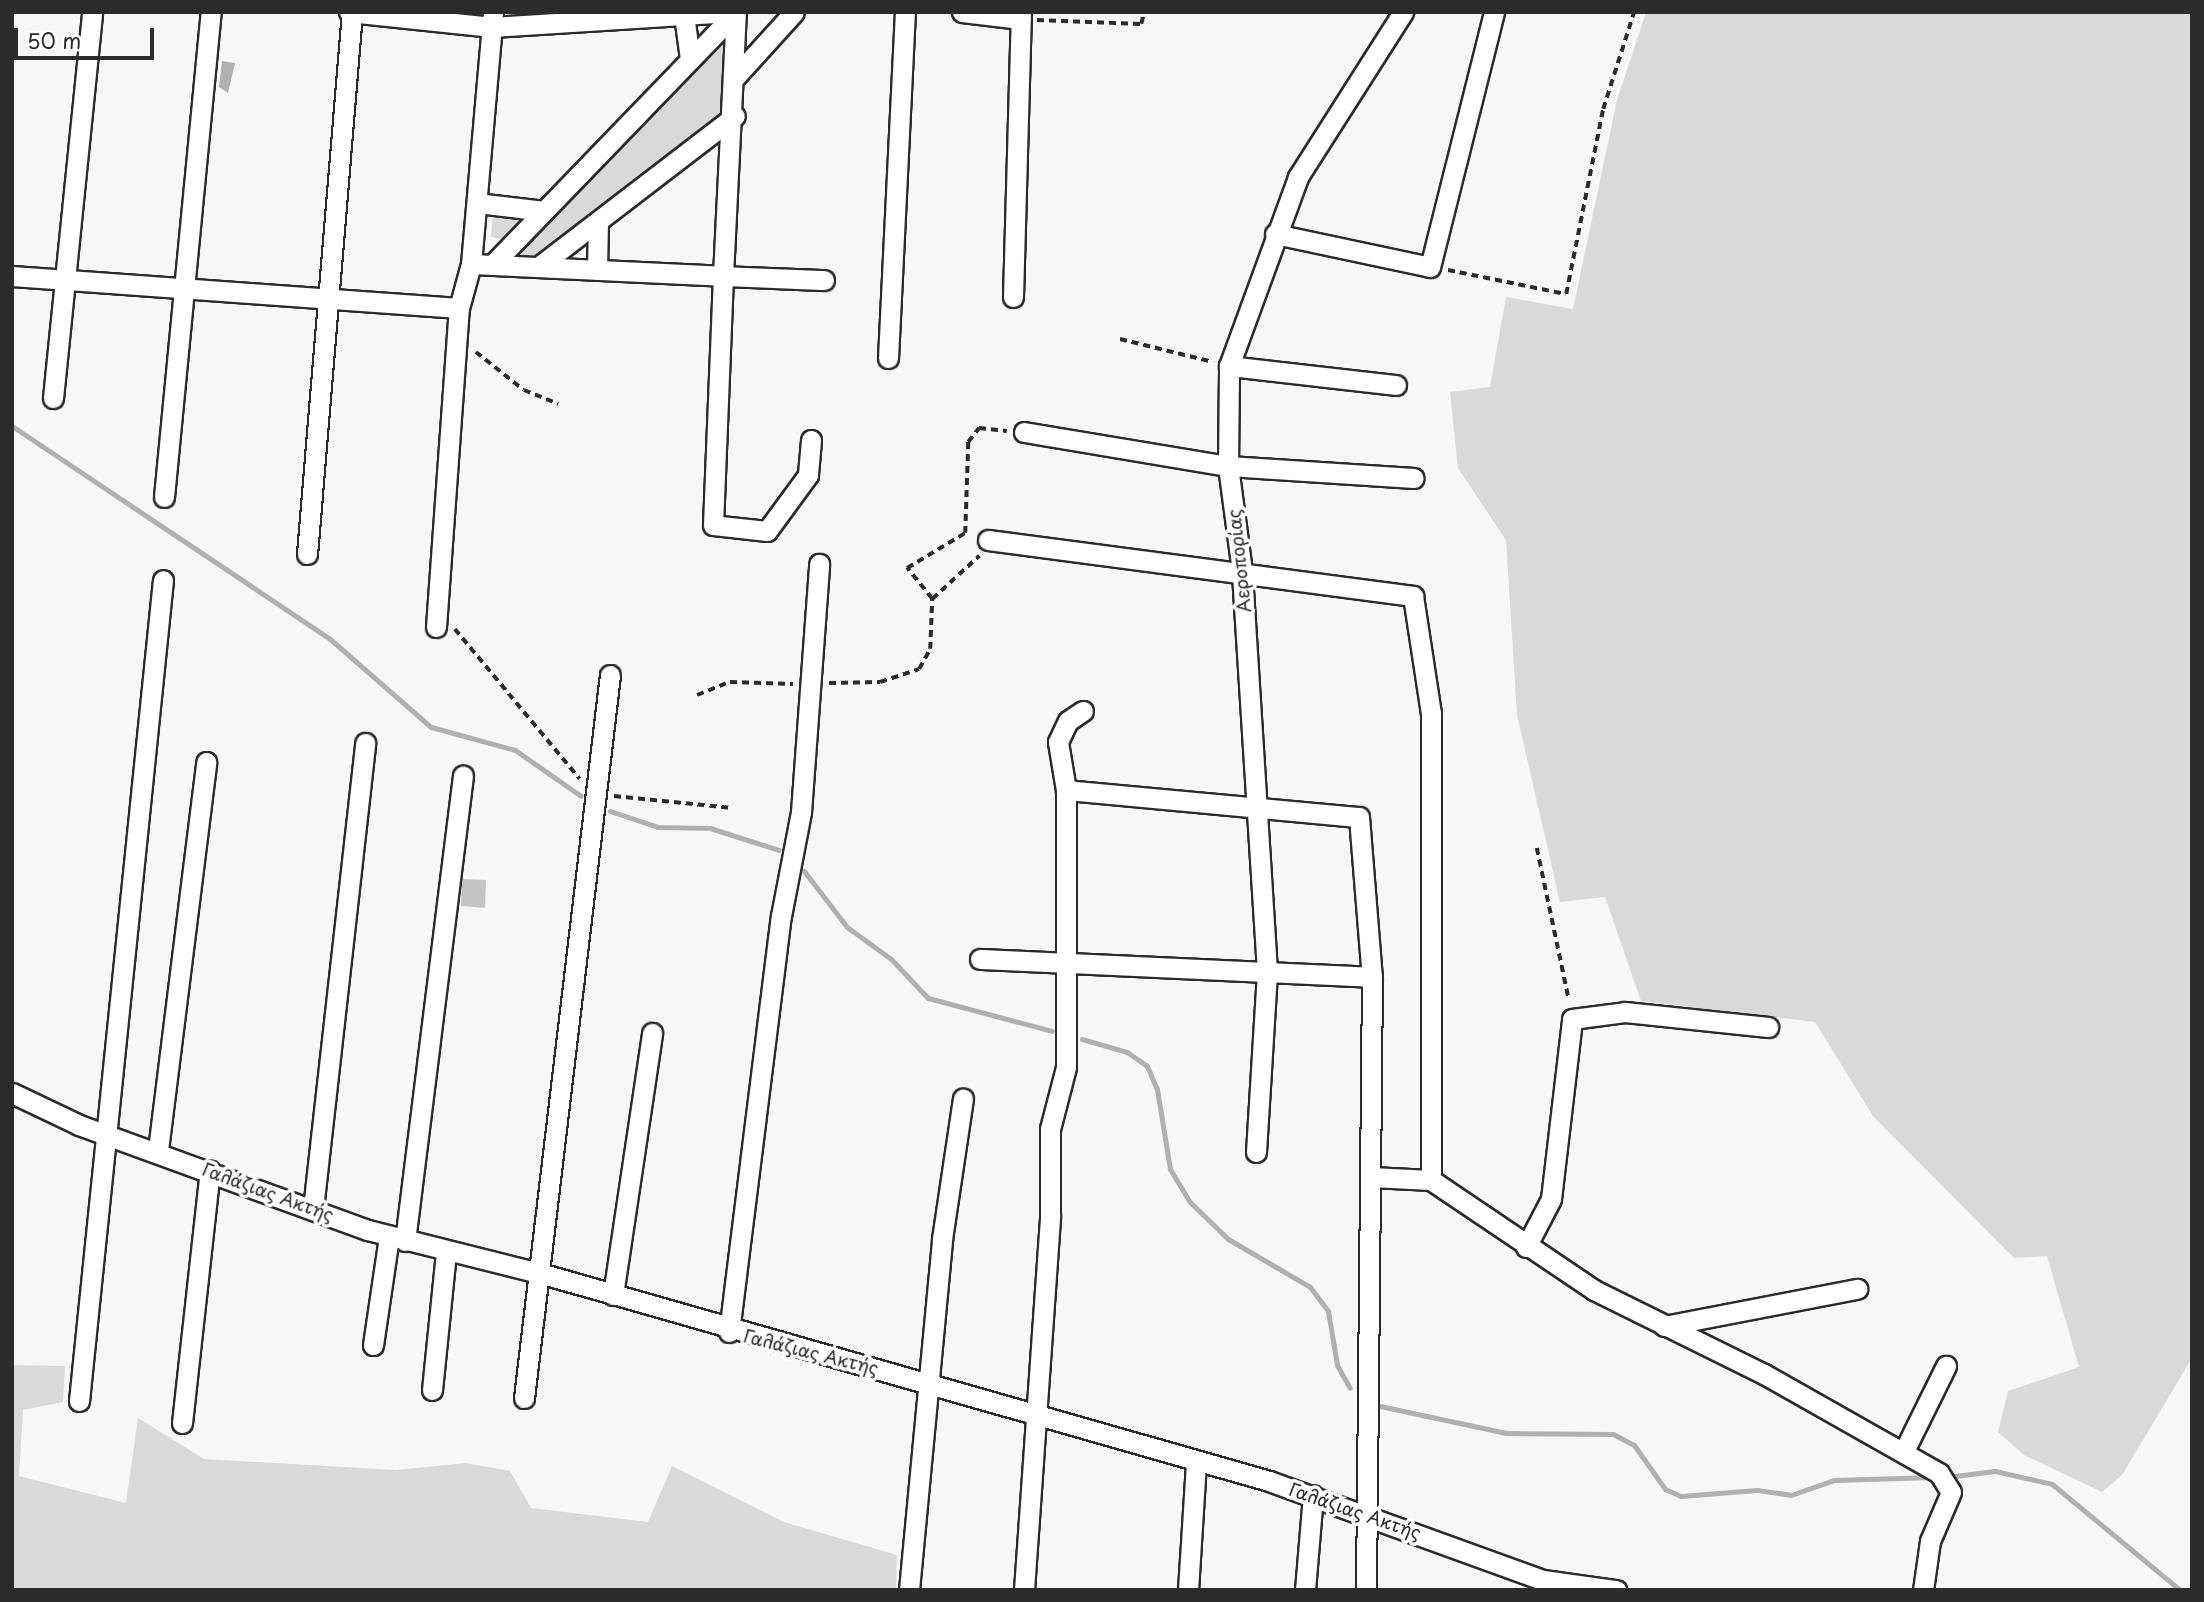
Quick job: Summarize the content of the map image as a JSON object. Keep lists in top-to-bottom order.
{
  "streets": {
    "street": ["Αεροπορίας", "Γαλάζιας Ακτής"]
  },
  "scale_bar": "50 m"
}
